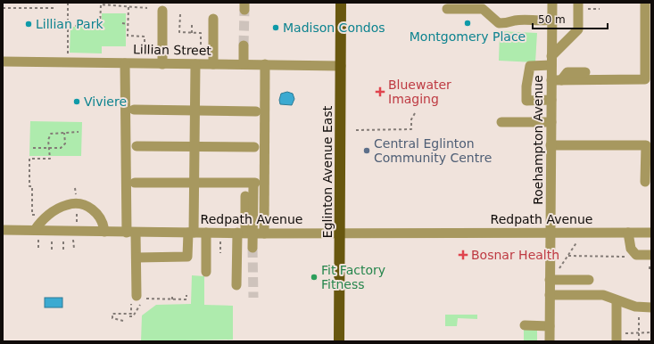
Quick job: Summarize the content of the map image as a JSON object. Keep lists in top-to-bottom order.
{
  "streets": {
    "main road": ["Eglinton Avenue East"],
    "street": ["Lillian Street", "Roehampton Avenue", "Redpath Avenue"]
  },
  "crossings": [
    ["Lillian Street", "Eglinton Avenue East"],
    ["Roehampton Avenue", "Redpath Avenue"],
    ["Eglinton Avenue East", "Redpath Avenue"]
  ],
  "places": {
    "other": [
      "Montgomery Place",
      "Lillian Park",
      "Madison Condos",
      "Viviere",
      "Central Eglinton Community Centre",
      "Fit Factory Fitness"
    ],
    "health": ["Bluewater Imaging", "Bosnar Health"]
  },
  "scale_bar": "50 m"
}
